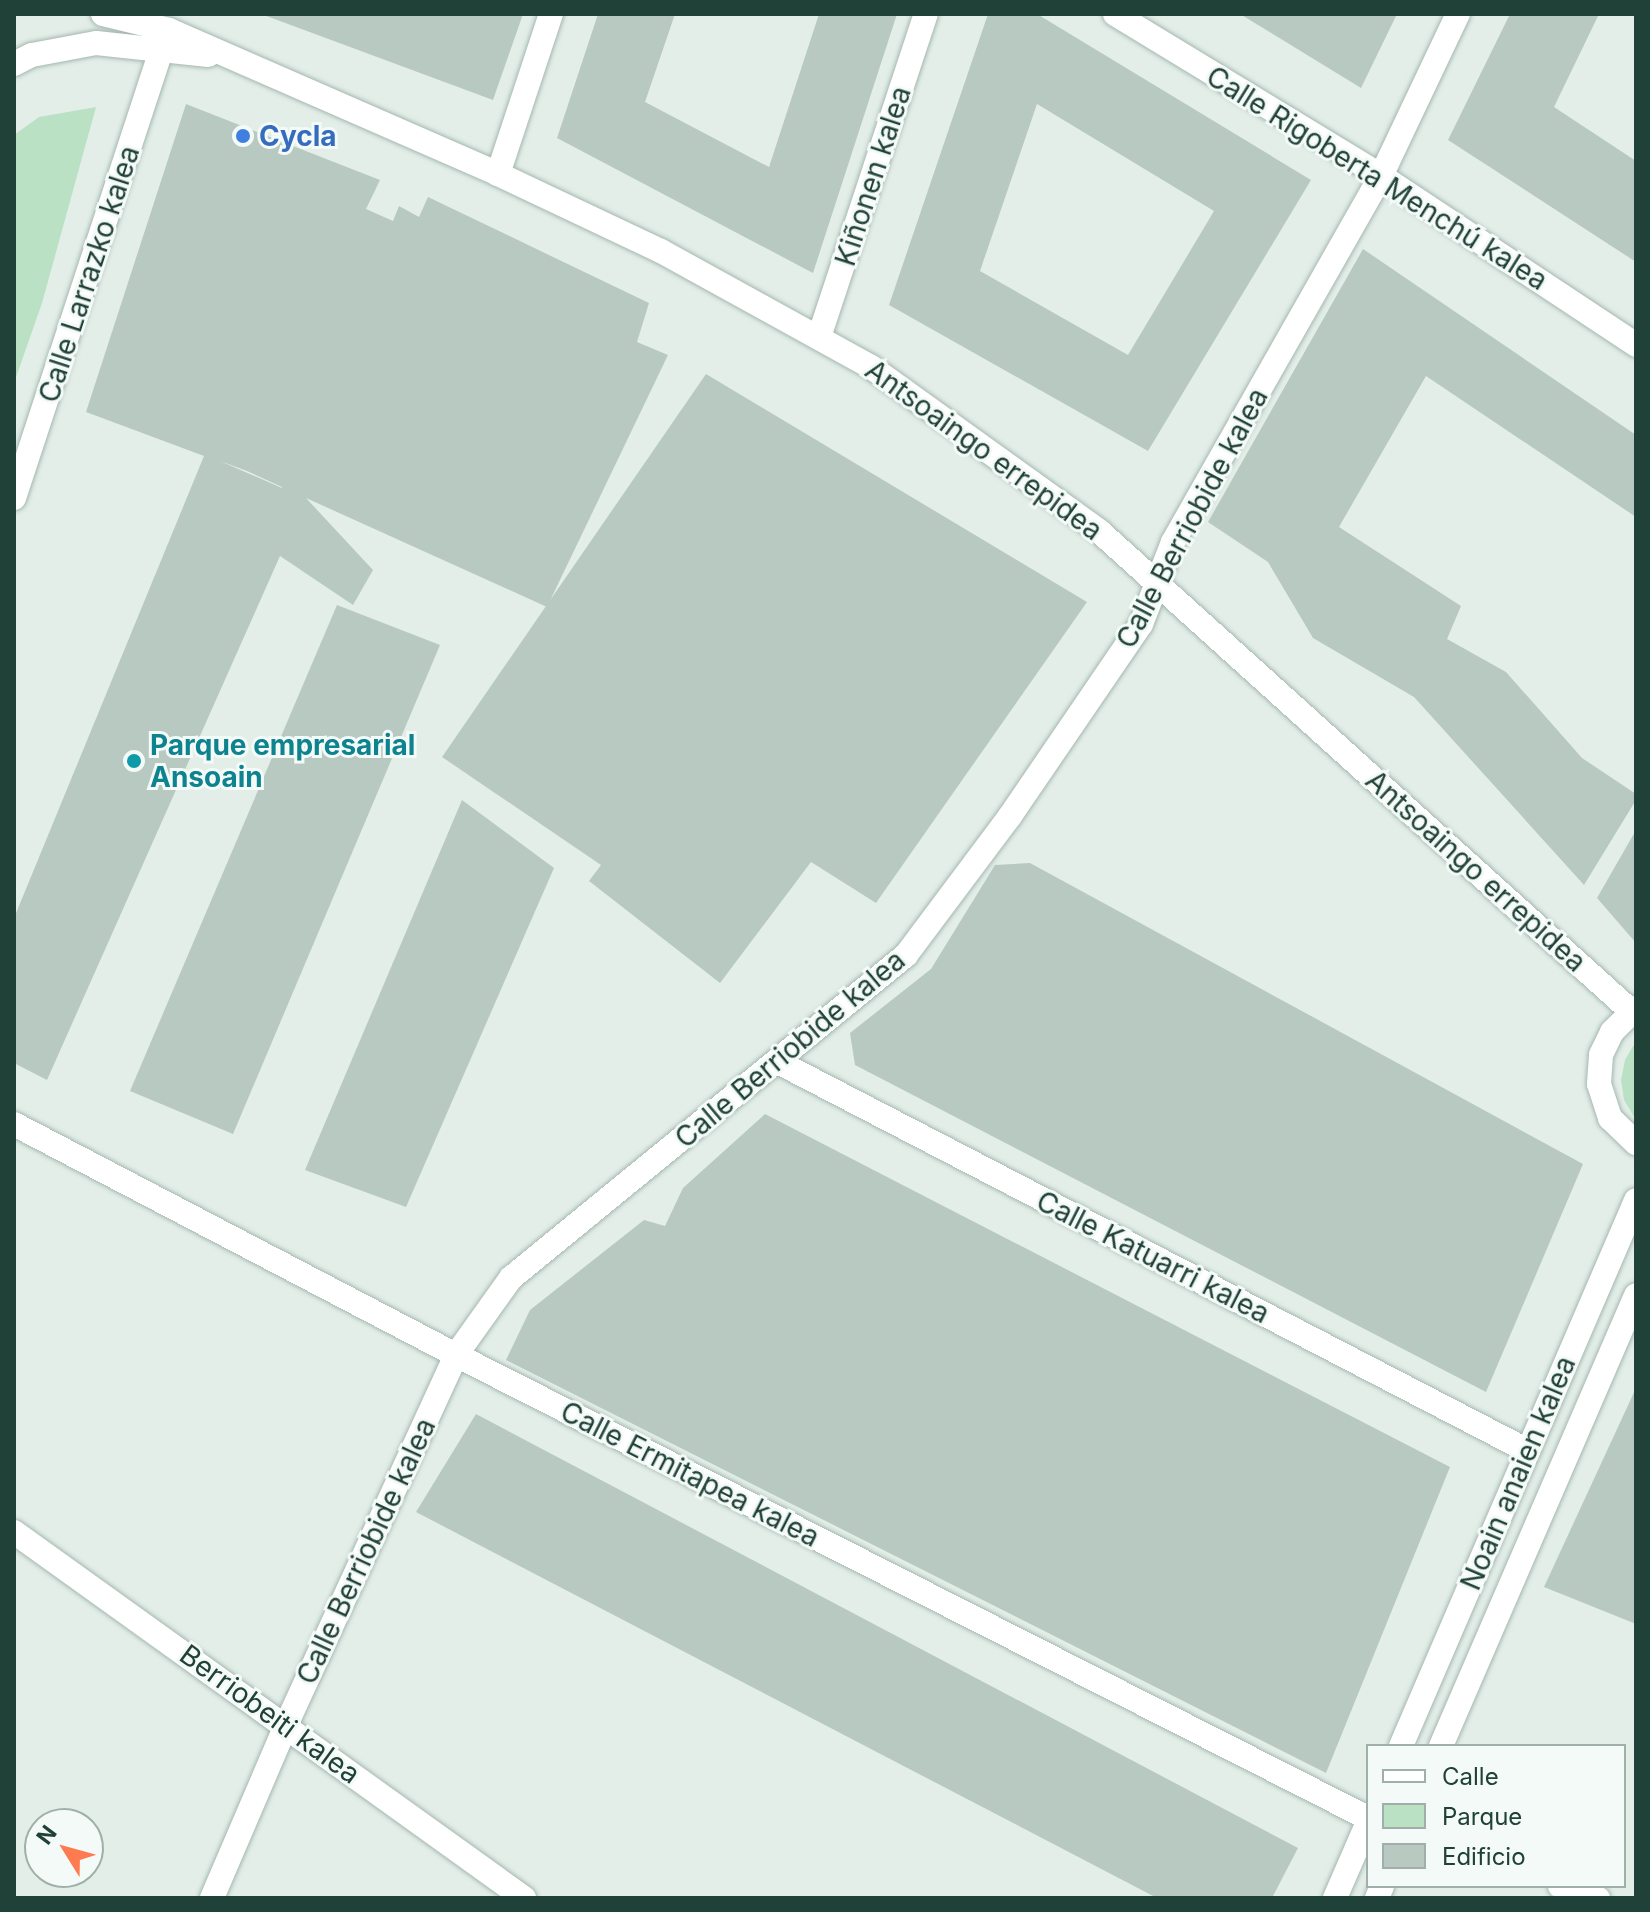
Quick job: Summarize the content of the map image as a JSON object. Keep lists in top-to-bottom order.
{
  "streets": {
    "street": [
      "Kiñonen kalea",
      "Calle Rigoberta Menchú kalea",
      "Calle Larrazko kalea",
      "Antsoaingo errepidea",
      "Calle Berriobide kalea",
      "Calle Katuarri kalea",
      "Noain anaien kalea",
      "Calle Ermitapea kalea",
      "Berriobeiti kalea"
    ]
  },
  "crossings": [
    ["Kiñonen kalea", "Antsoaingo errepidea"],
    ["Calle Rigoberta Menchú kalea", "Calle Berriobide kalea"],
    ["Calle Larrazko kalea", "Antsoaingo errepidea"],
    ["Antsoaingo errepidea", "Calle Berriobide kalea"],
    ["Calle Berriobide kalea", "Calle Katuarri kalea"],
    ["Calle Berriobide kalea", "Calle Ermitapea kalea"],
    ["Calle Berriobide kalea", "Berriobeiti kalea"],
    ["Calle Katuarri kalea", "Noain anaien kalea"]
  ],
  "places": ["Cycla", "Parque empresarial Ansoain"],
  "legend": ["Calle", "Parque", "Edificio"],
  "north": "top left"
}
